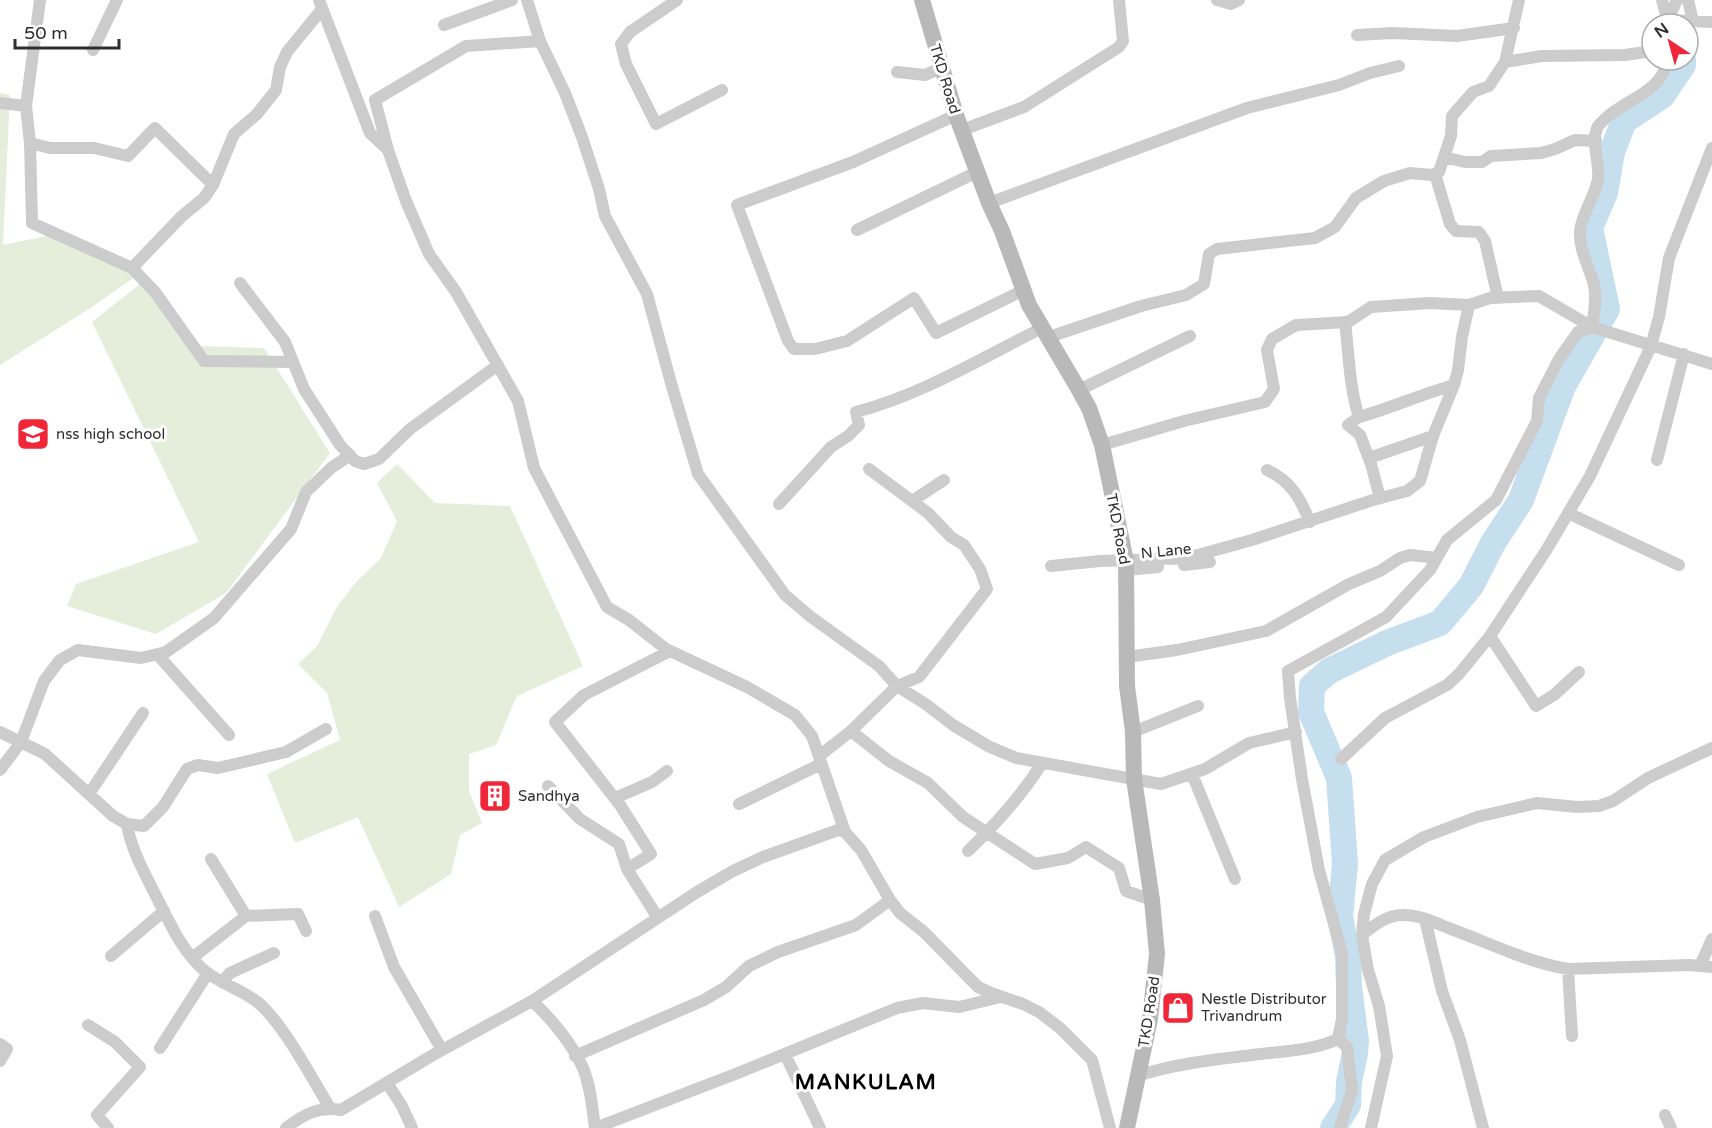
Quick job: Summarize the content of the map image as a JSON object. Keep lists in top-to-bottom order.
{
  "streets": {
    "street": ["TKD Road", "N Lane"]
  },
  "crossings": [
    ["TKD Road", "N Lane"]
  ],
  "districts": ["MANKULAM"],
  "places": {
    "school or university": ["nss high school"],
    "building": ["Sandhya"],
    "shop": ["Nestle Distributor Trivandrum"]
  },
  "scale_bar": "50 m",
  "north": "top left"
}
